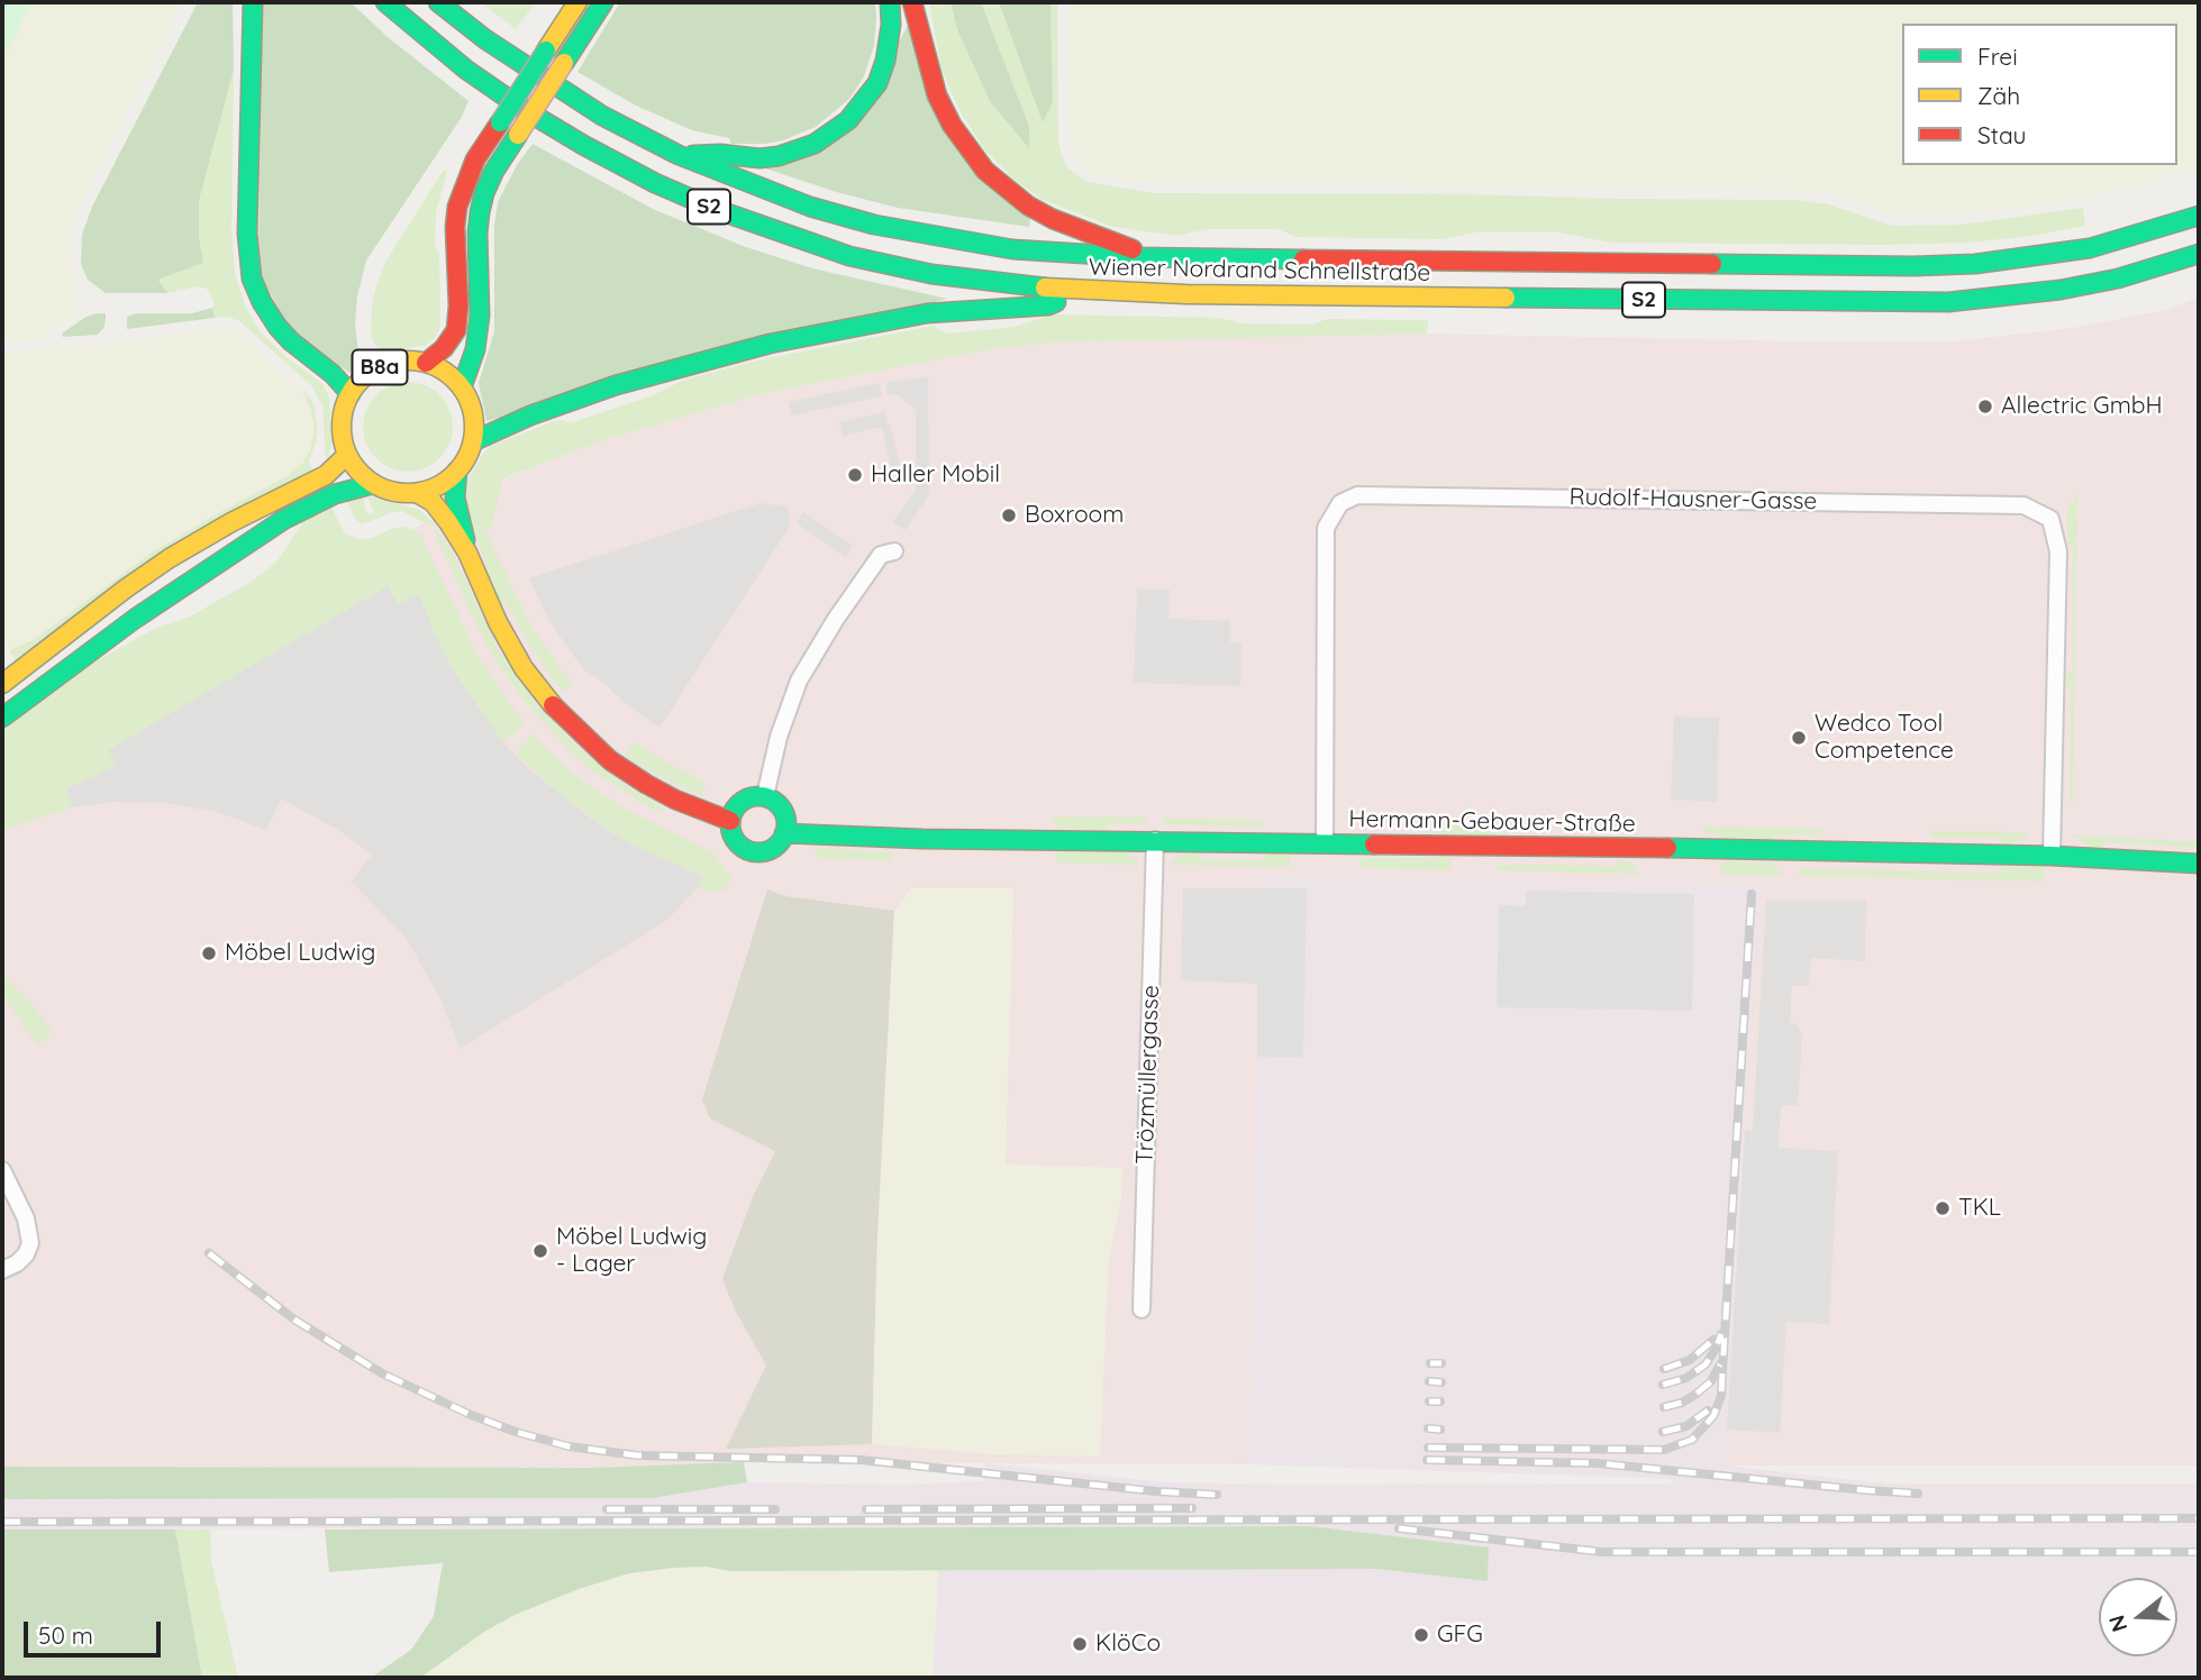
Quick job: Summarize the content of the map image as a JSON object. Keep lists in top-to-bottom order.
{
  "streets": {
    "main road": [
      "S2",
      "Wiener Nordrand Schnellstraße",
      "B8a",
      "Hermann-Gebauer-Straße"
    ],
    "street": ["Rudolf-Hausner-Gasse", "Trözmüllergasse"]
  },
  "crossings": [
    ["Rudolf-Hausner-Gasse", "Hermann-Gebauer-Straße"],
    ["Hermann-Gebauer-Straße", "Trözmüllergasse"]
  ],
  "places": [
    "Allectric GmbH",
    "Haller Mobil",
    "Boxroom",
    "Wedco Tool Competence",
    "Möbel Ludwig",
    "TKL",
    "Möbel Ludwig - Lager",
    "GFG",
    "KlöCo"
  ],
  "legend": ["Frei", "Zäh", "Stau"],
  "scale_bar": "50 m",
  "north": "left"
}
